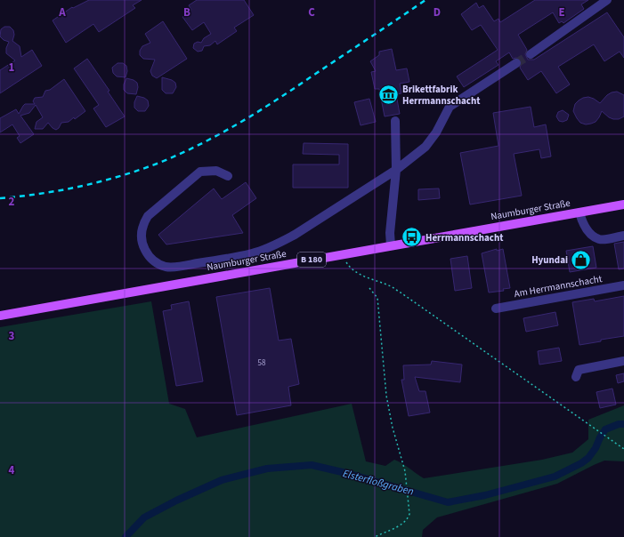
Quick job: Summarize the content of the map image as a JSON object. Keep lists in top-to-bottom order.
{
  "streets": {
    "main road": ["Naumburger Straße", "B 180"],
    "street": ["Am Herrmannschacht"]
  },
  "water": ["Elsterfloßgraben"],
  "places": {
    "museum": ["Brikettfabrik Herrmannschacht"],
    "bus stop": ["Herrmannschacht"],
    "shop": ["Hyundai"]
  },
  "house_numbers": ["58"],
  "grid": {
    "columns": [
      "A",
      "B",
      "C",
      "D",
      "E"
    ],
    "rows": [
      "1",
      "2",
      "3",
      "4"
    ]
  }
}
